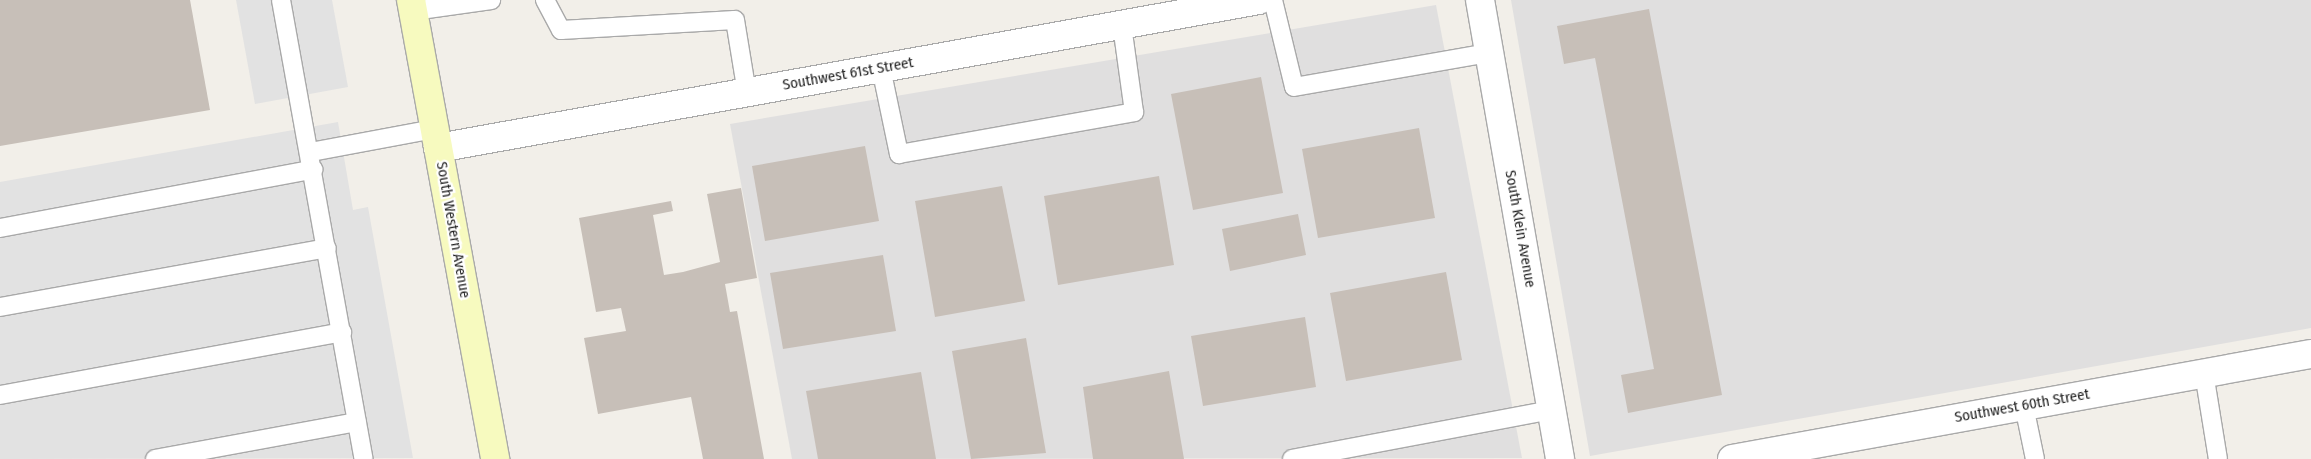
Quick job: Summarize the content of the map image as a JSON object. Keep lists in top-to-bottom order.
{
  "streets": {
    "main road": ["South Western Avenue"],
    "street": ["Southwest 61st Street", "South Klein Avenue", "Southwest 60th Street"]
  },
  "crossings": [
    ["Southwest 61st Street", "South Western Avenue"]
  ]
}
